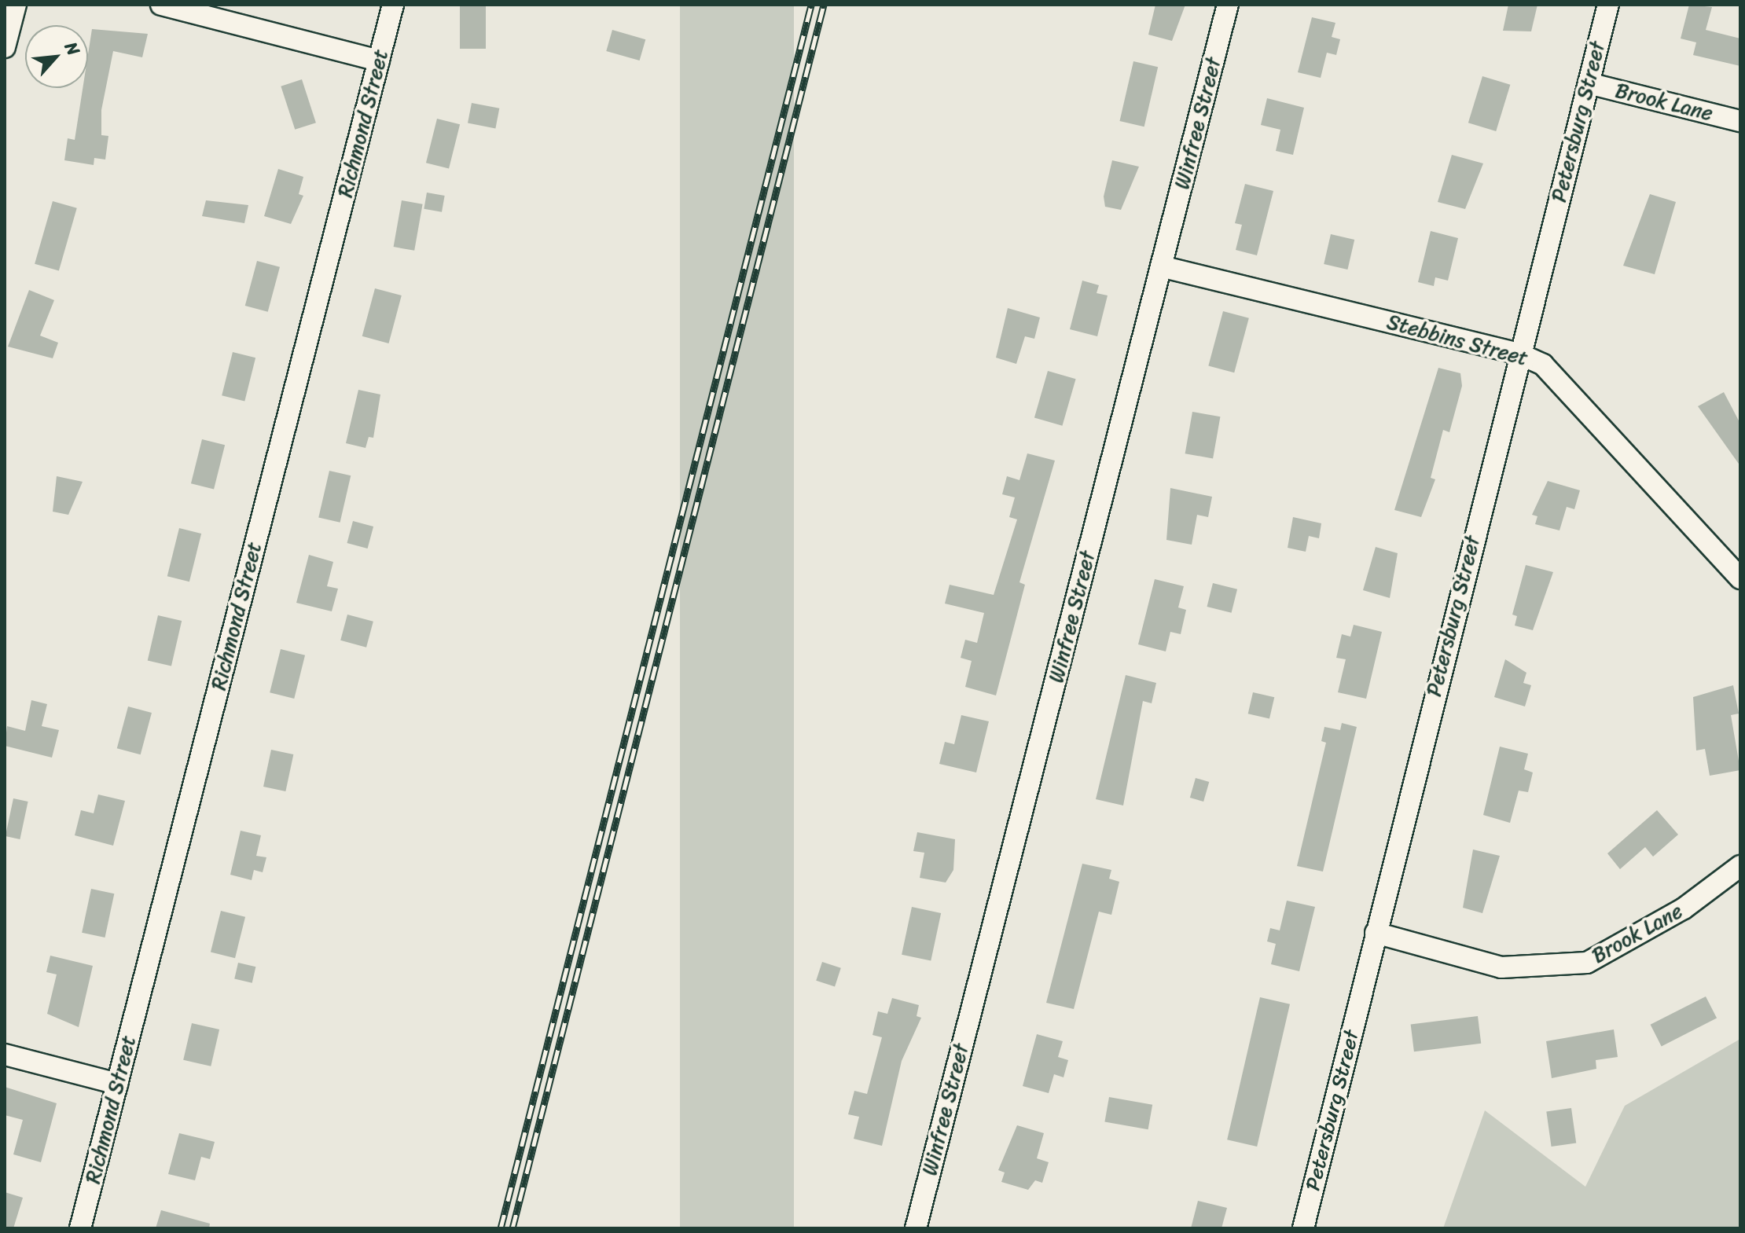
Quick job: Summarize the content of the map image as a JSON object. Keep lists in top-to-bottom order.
{
  "streets": {
    "street": [
      "Brook Lane",
      "Petersburg Street",
      "Richmond Street",
      "Winfree Street",
      "Stebbins Street"
    ]
  },
  "crossings": [
    ["Brook Lane", "Petersburg Street"],
    ["Petersburg Street", "Stebbins Street"],
    ["Winfree Street", "Stebbins Street"]
  ],
  "north": "top right"
}
